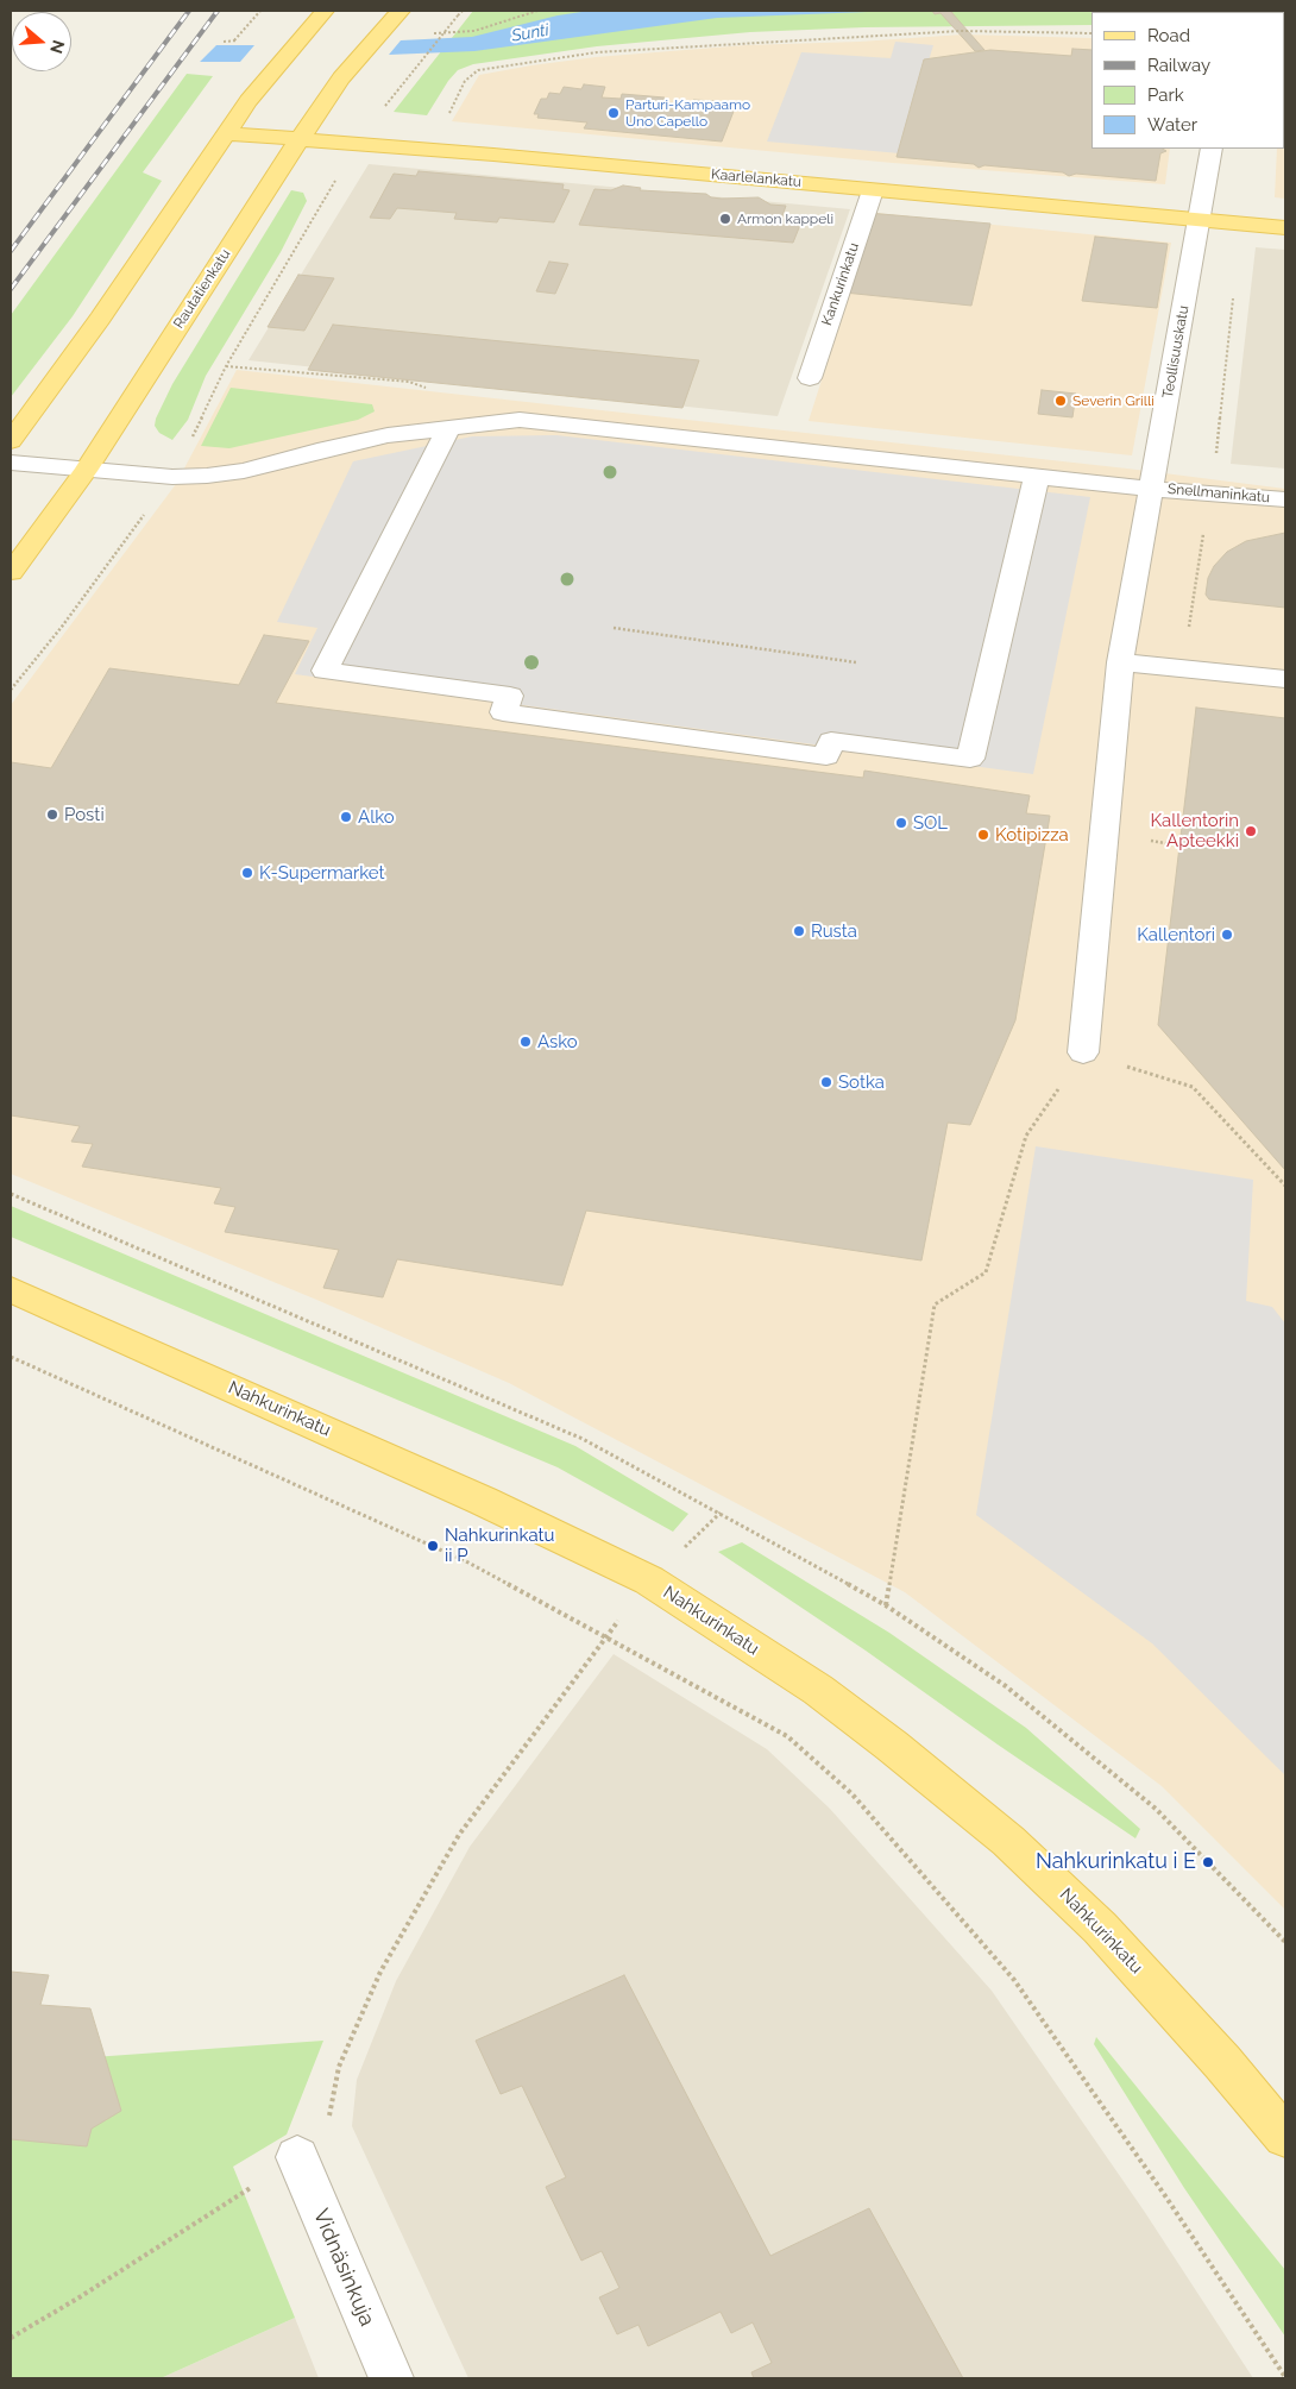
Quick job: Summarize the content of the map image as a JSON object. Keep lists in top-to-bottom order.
{
  "streets": {
    "main road": ["Kaarlelankatu", "Rautatienkatu", "Nahkurinkatu"],
    "street": [
      "Kankurinkatu",
      "Teollisuuskatu",
      "Snellmaninkatu",
      "Vidnäsinkuja"
    ]
  },
  "crossings": [
    ["Kaarlelankatu", "Kankurinkatu"],
    ["Kaarlelankatu", "Rautatienkatu"],
    ["Kaarlelankatu", "Teollisuuskatu"],
    ["Rautatienkatu", "Snellmaninkatu"],
    ["Teollisuuskatu", "Snellmaninkatu"]
  ],
  "water": ["Sunti"],
  "places": [
    "Parturi-Kampaamo Uno Capello",
    "Armon kappeli",
    "Severin Grilli",
    "Posti",
    "Alko",
    "SOL",
    "Kallentorin Apteekki",
    "Kotipizza",
    "K-Supermarket",
    "Rusta",
    "Kallentori",
    "Asko",
    "Sotka",
    "Nahkurinkatu ii P",
    "Nahkurinkatu i E"
  ],
  "legend": [
    "Road",
    "Railway",
    "Park",
    "Water"
  ],
  "north": "right"
}
